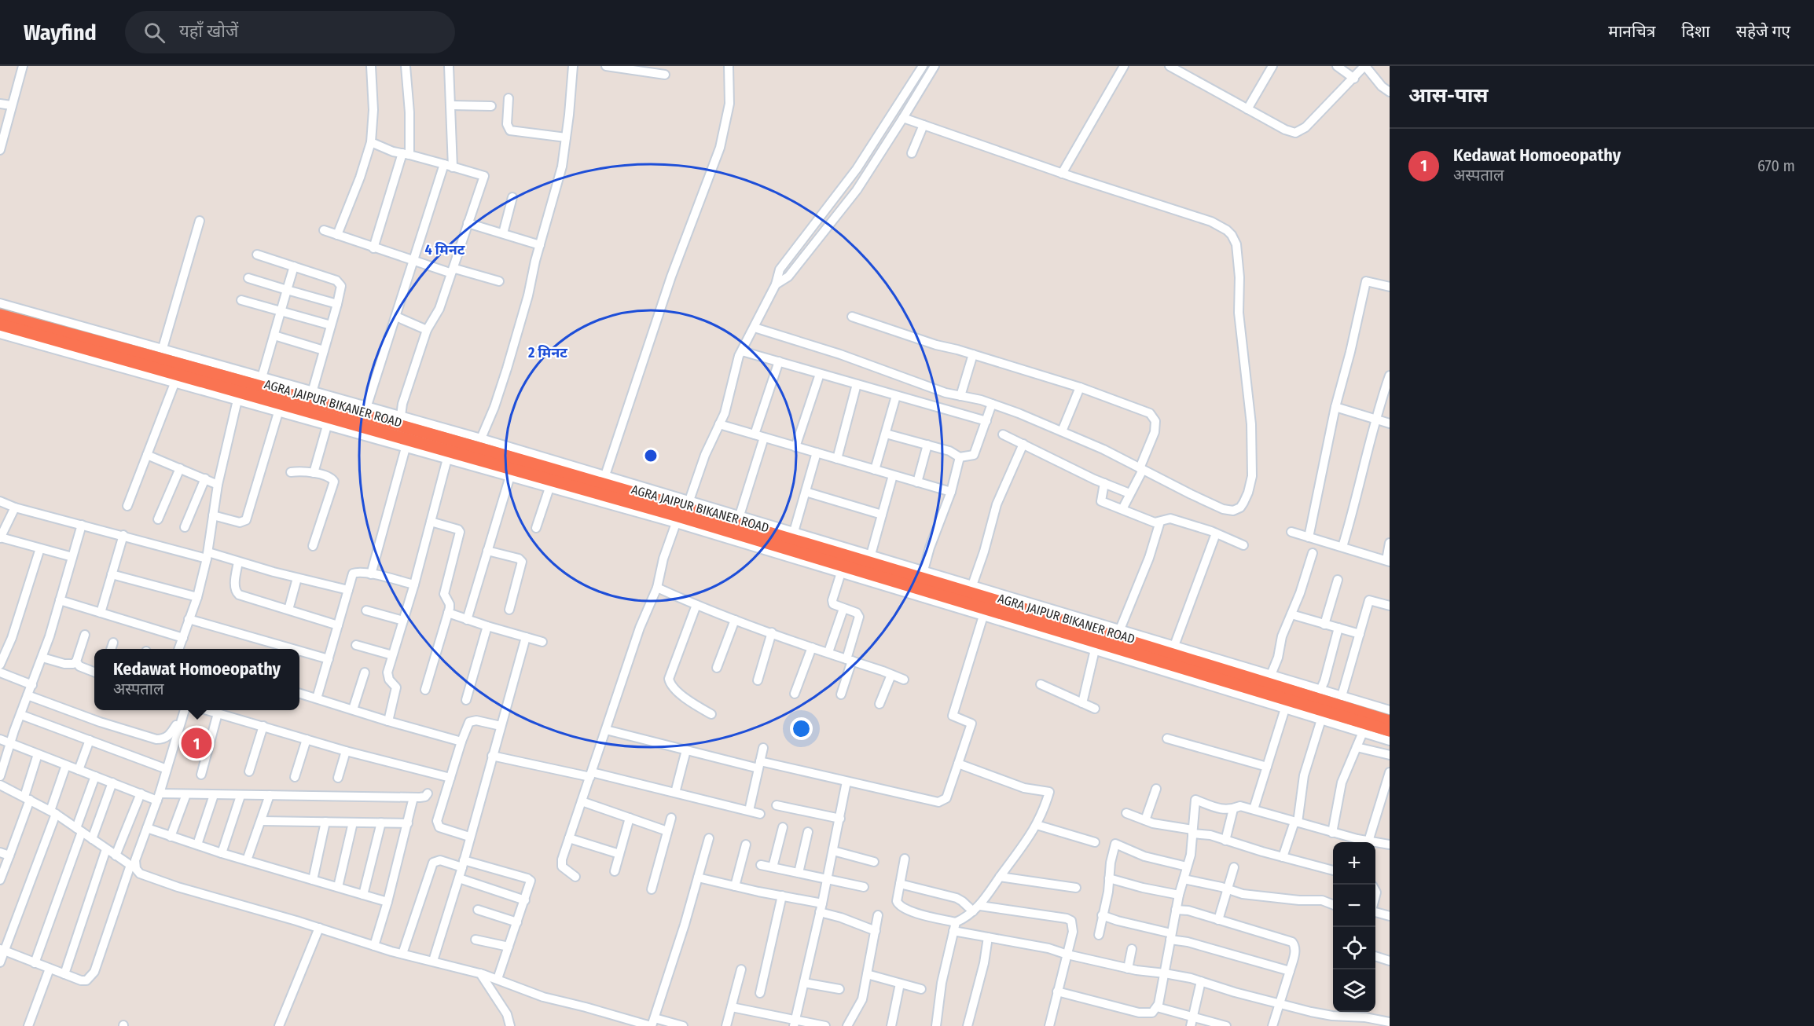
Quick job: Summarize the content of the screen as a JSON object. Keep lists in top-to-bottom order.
{
  "streets": {
    "highway": ["AGRA JAIPUR BIKANER ROAD"]
  },
  "page": {
    "header": "Wayfind",
    "search": "यहाँ खोजें",
    "nav": ["मानचित्र", "दिशा", "सहेजे गए"],
    "heading": "आस-पास",
    "list": [
      {
        "mark": "1",
        "name": "Kedawat Homoeopathy",
        "note": "अस्पताल",
        "value": "670 m"
      }
    ],
    "popup": ["Kedawat Homoeopathy", "अस्पताल"],
    "pins": "1",
    "map_buttons": ["+", "−"]
  },
  "rings": ["4 मिनट", "2 मिनट"]
}
